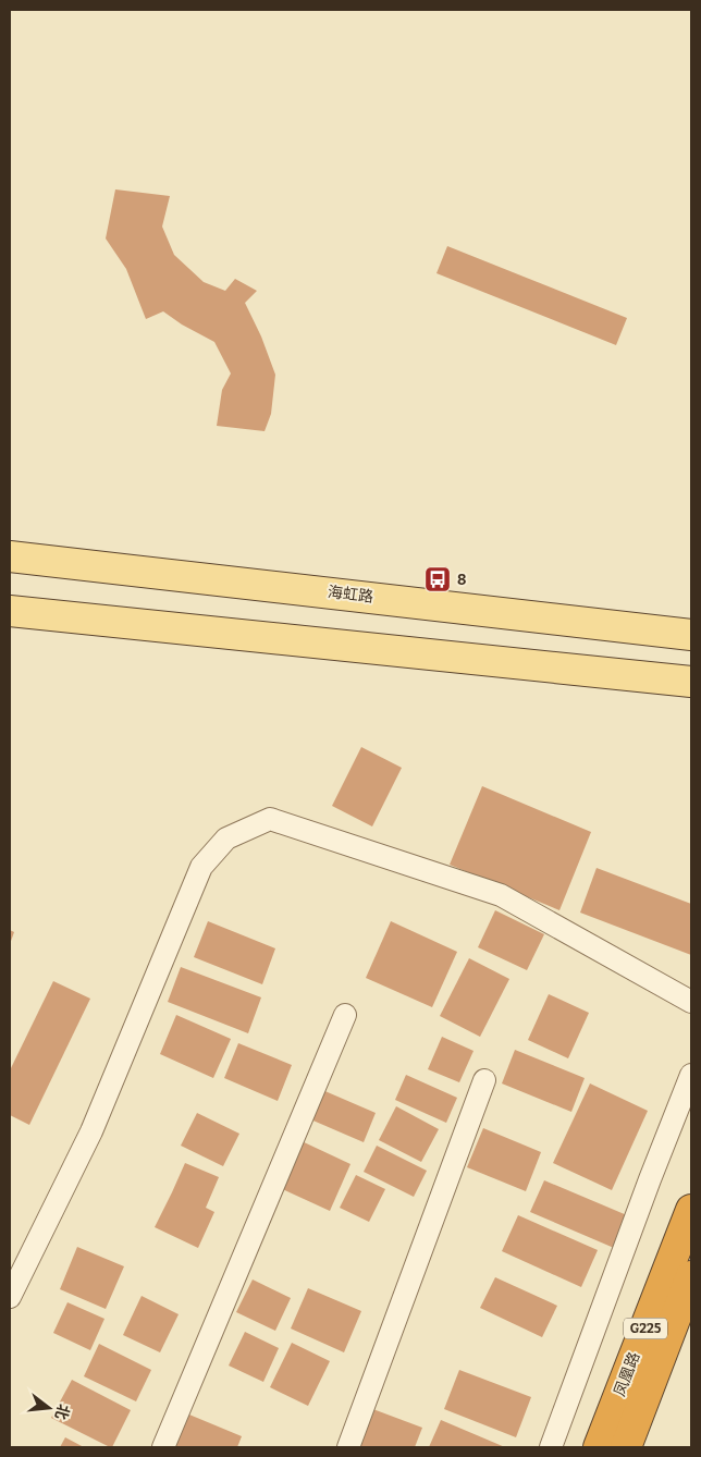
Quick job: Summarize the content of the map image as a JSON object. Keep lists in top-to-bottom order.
{
  "streets": {
    "highway": ["G225", "凤凰路"],
    "main road": ["海虹路"]
  },
  "places": {
    "bus stop": ["8"]
  },
  "north": "right"
}
